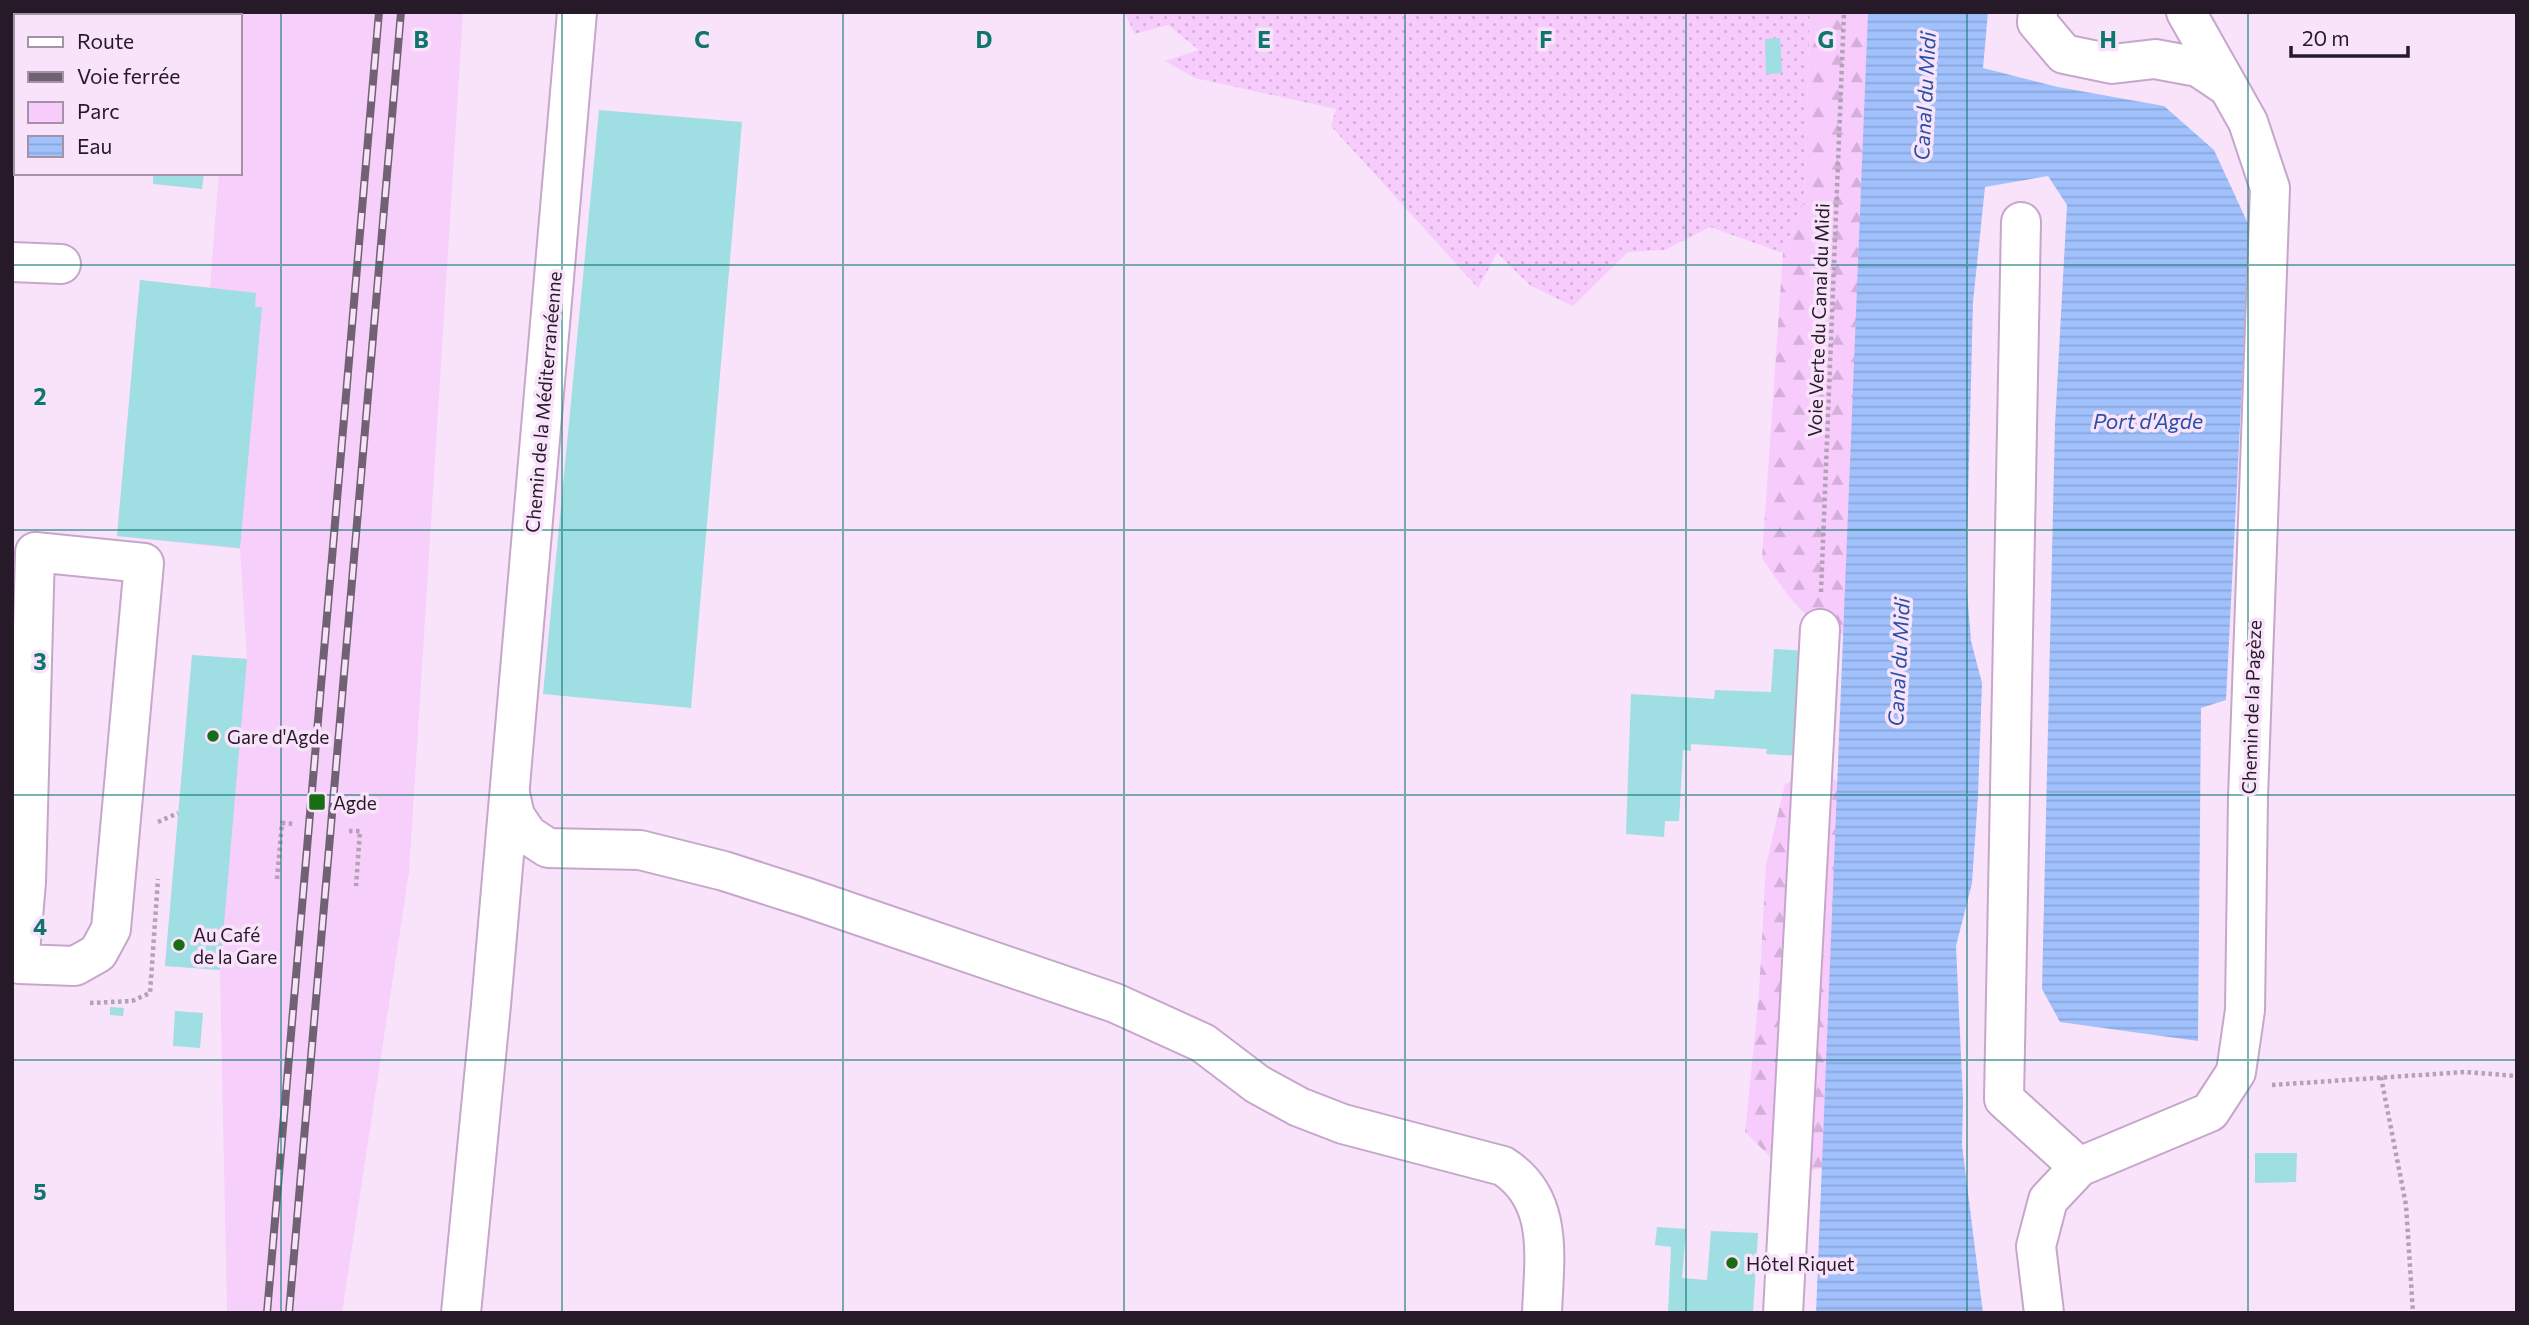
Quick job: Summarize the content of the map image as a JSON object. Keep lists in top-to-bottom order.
{
  "streets": {
    "street": ["Chemin de la Méditerranéenne", "Chemin de la Pagèze"],
    "path": ["Voie Verte du Canal du Midi"]
  },
  "water": ["Canal du Midi", "Port d'Agde"],
  "places": {
    "other": ["Gare d'Agde", "Au Café de la Gare", "Hôtel Riquet"],
    "transit": ["Agde"]
  },
  "legend": [
    "Route",
    "Voie ferrée",
    "Parc",
    "Eau"
  ],
  "scale_bar": "20 m",
  "grid": {
    "columns": [
      "B",
      "C",
      "D",
      "E",
      "F",
      "G",
      "H"
    ],
    "rows": [
      "2",
      "3",
      "4",
      "5"
    ]
  }
}
